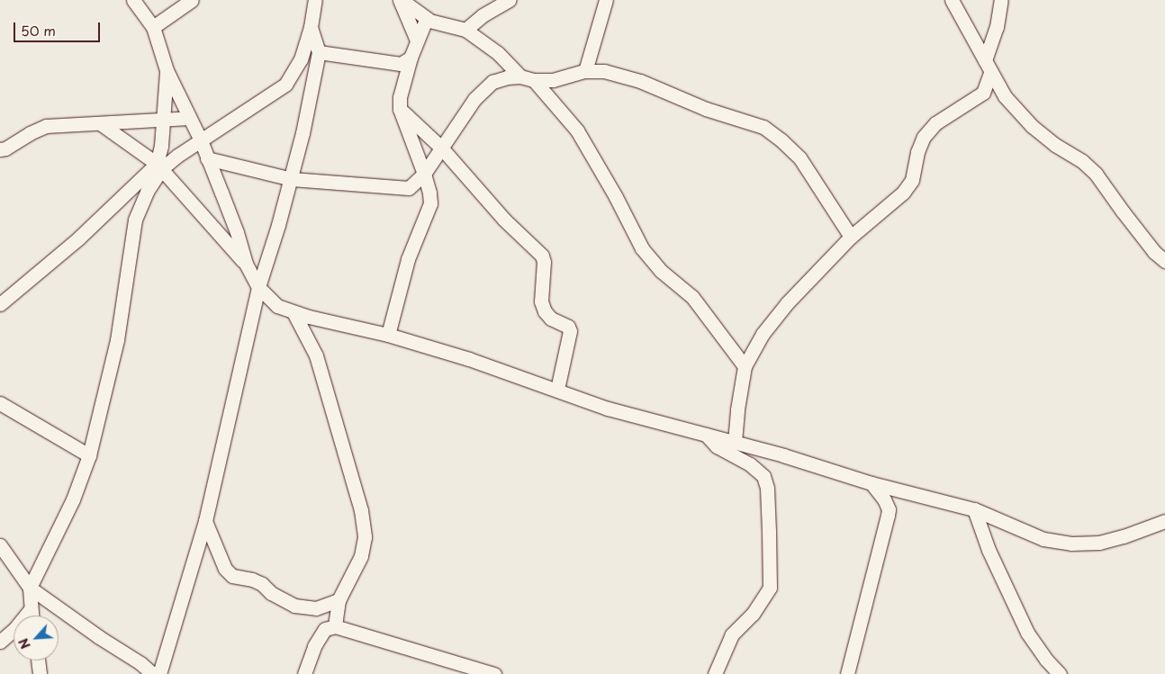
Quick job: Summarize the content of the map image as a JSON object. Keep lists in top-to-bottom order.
{
  "scale_bar": "50 m",
  "north": "bottom left"
}
